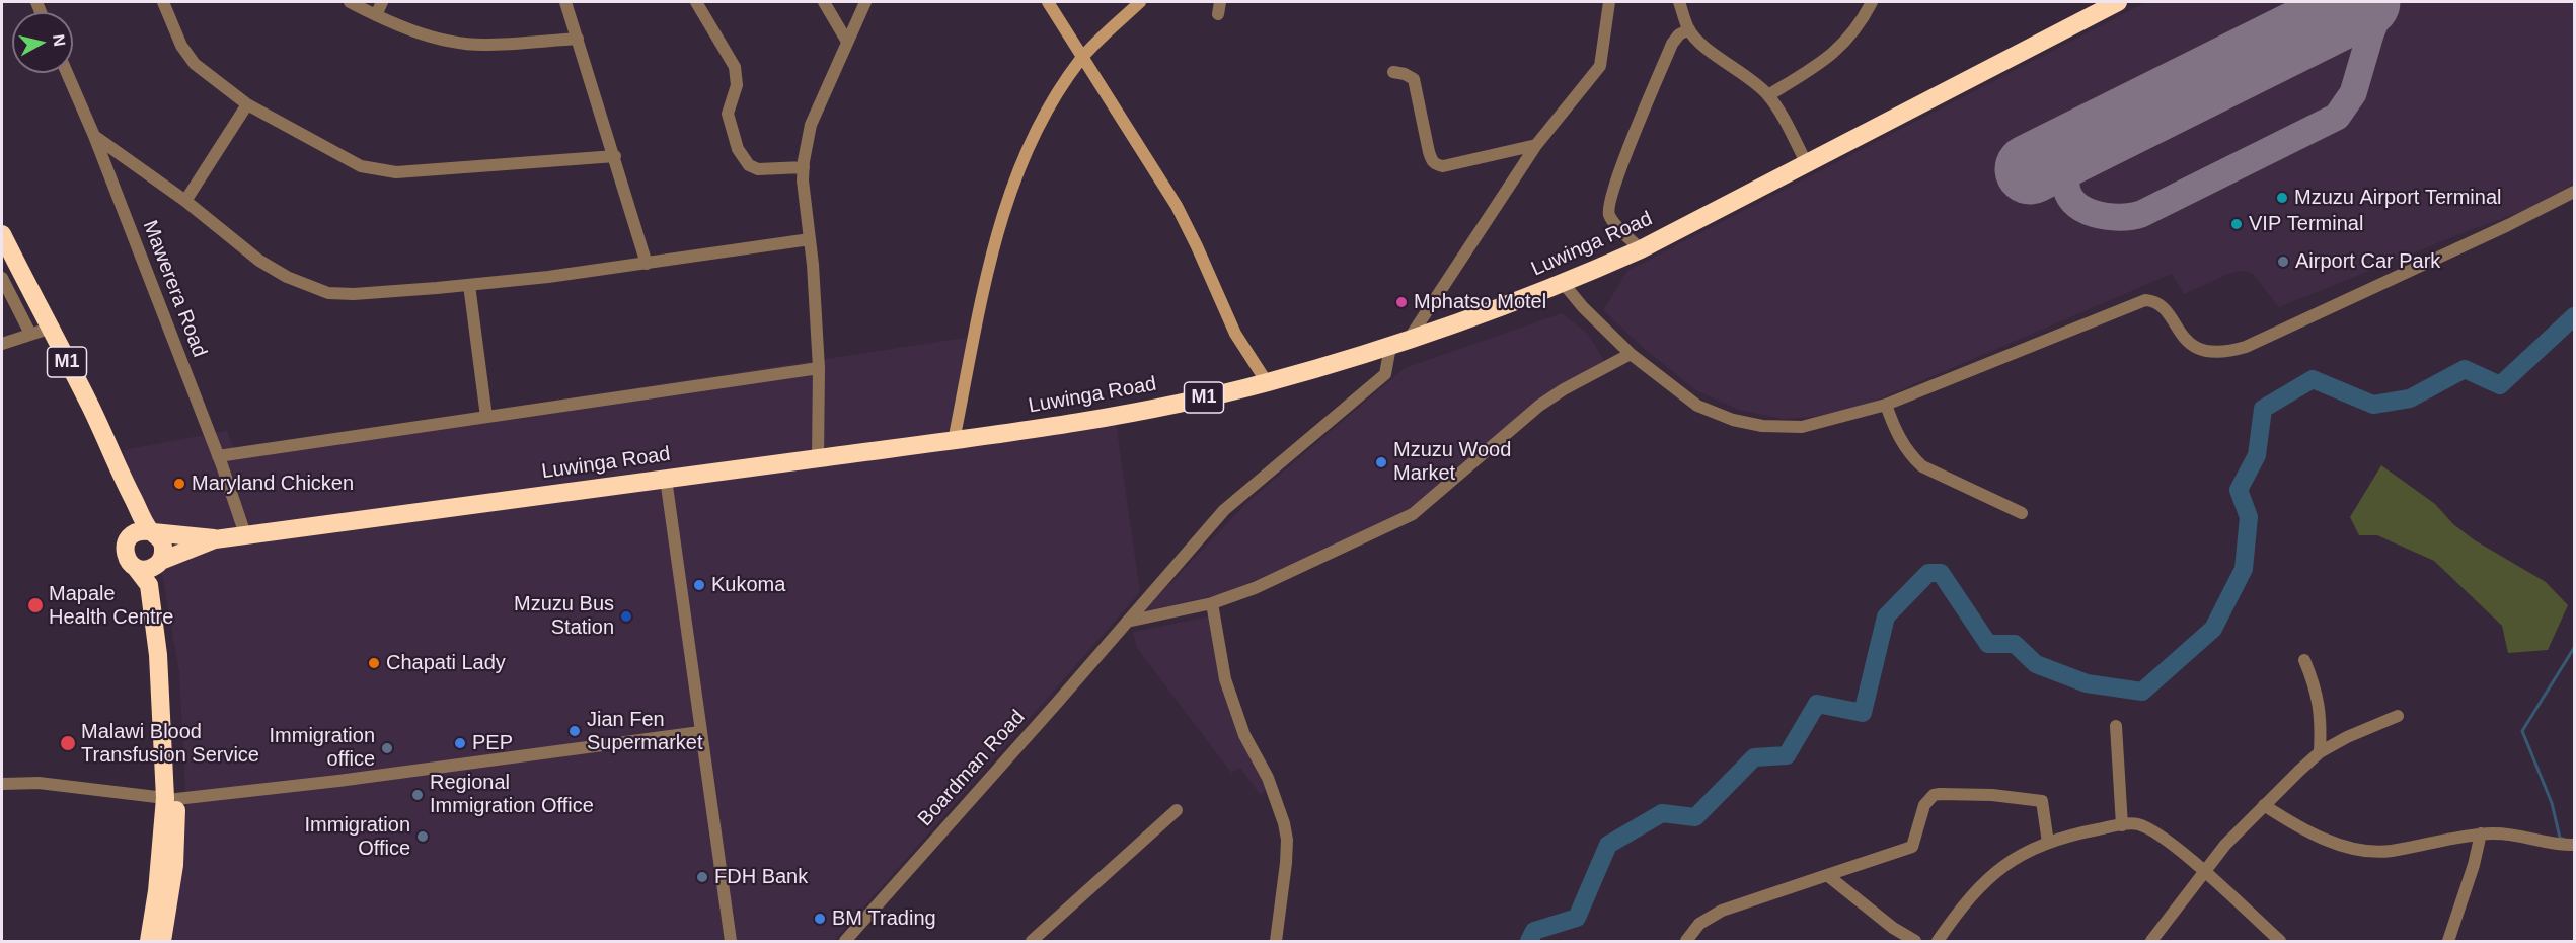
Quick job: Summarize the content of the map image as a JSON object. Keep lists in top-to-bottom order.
{
  "streets": {
    "highway": ["Luwinga Road", "M1"],
    "street": ["Mawerera Road", "Boardman Road"]
  },
  "crossings": [
    ["Luwinga Road", "Mawerera Road"],
    ["Luwinga Road", "M1"],
    ["Luwinga Road", "Boardman Road"]
  ],
  "places": [
    "Mzuzu Airport Terminal",
    "VIP Terminal",
    "Airport Car Park",
    "Mphatso Motel",
    "Mzuzu Wood Market",
    "Maryland Chicken",
    "Kukoma",
    "Mapale Health Centre",
    "Mzuzu Bus Station",
    "Chapati Lady",
    "Jian Fen Supermarket",
    "Malawi Blood Transfusion Service",
    "PEP",
    "Immigration office",
    "Regional Immigration Office",
    "Immigration Office",
    "FDH Bank",
    "BM Trading"
  ],
  "north": "right"
}
